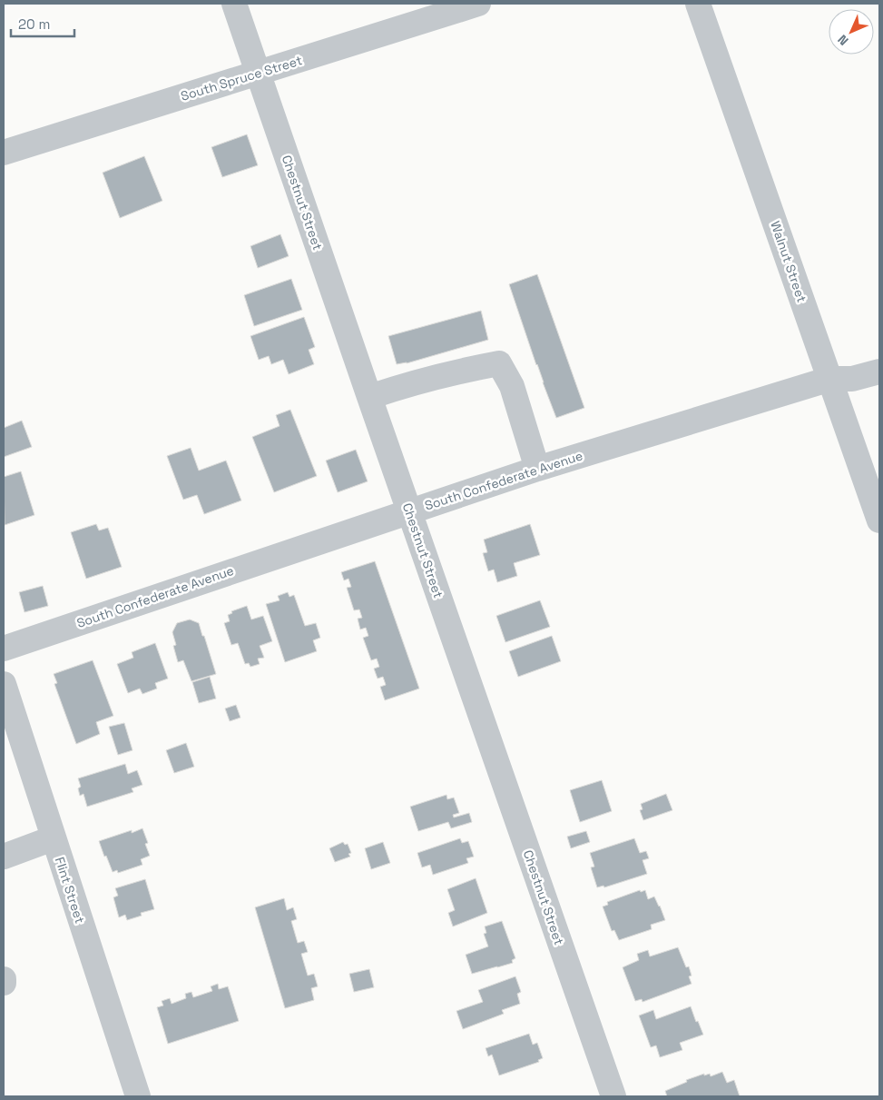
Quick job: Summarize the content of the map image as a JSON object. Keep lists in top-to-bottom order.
{
  "streets": {
    "street": [
      "South Spruce Street",
      "Chestnut Street",
      "Walnut Street",
      "South Confederate Avenue",
      "Flint Street"
    ]
  },
  "crossings": [
    ["South Spruce Street", "Chestnut Street"],
    ["Chestnut Street", "South Confederate Avenue"],
    ["Walnut Street", "South Confederate Avenue"]
  ],
  "scale_bar": "20 m",
  "north": "bottom left"
}
